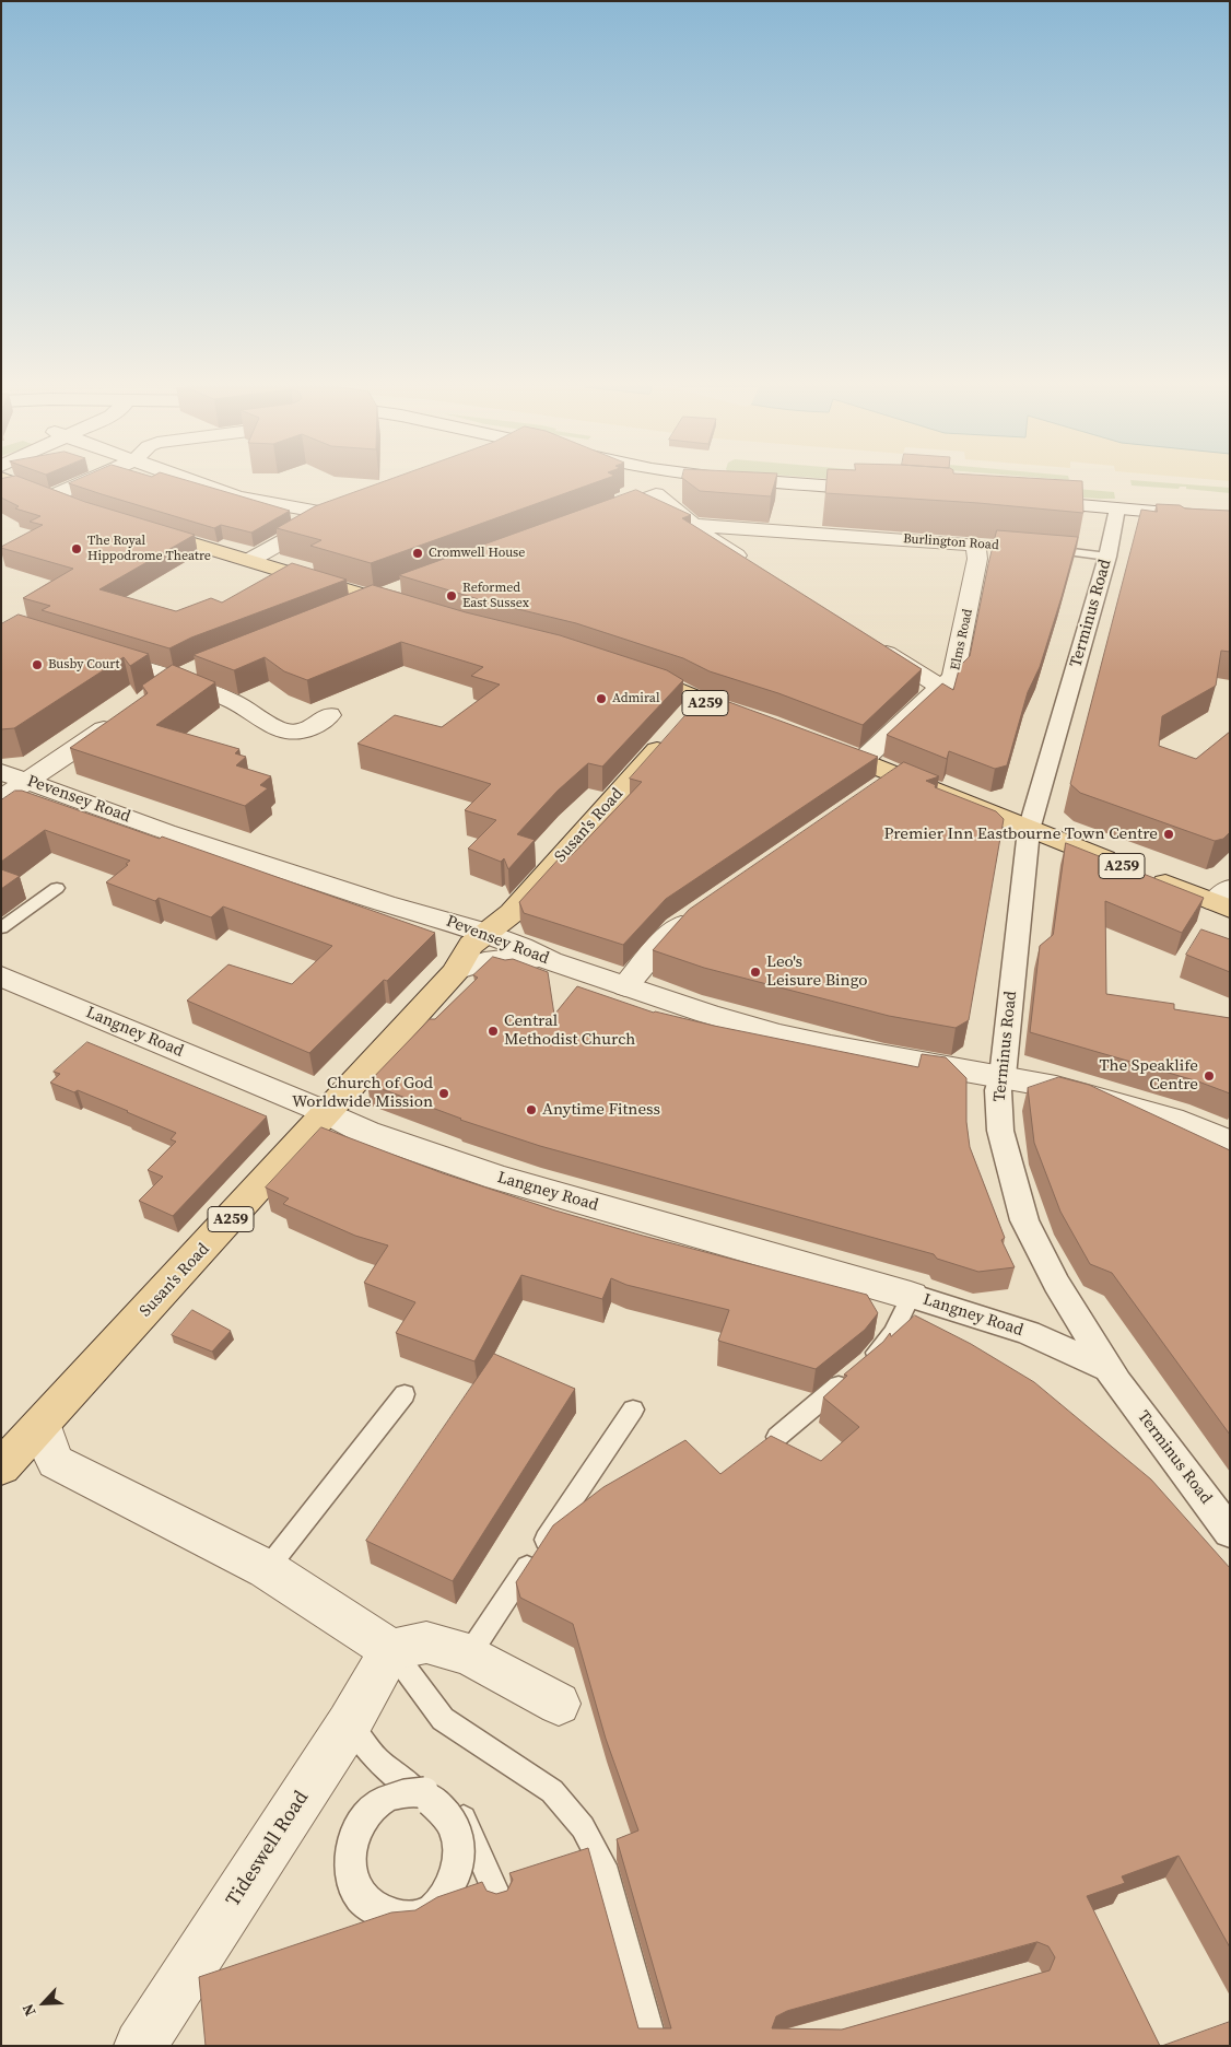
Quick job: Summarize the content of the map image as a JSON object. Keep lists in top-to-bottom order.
{
  "streets": {
    "main road": ["A259", "Susan's Road"],
    "street": [
      "Burlington Road",
      "Terminus Road",
      "Elms Road",
      "Pevensey Road",
      "Langney Road",
      "Tideswell Road"
    ]
  },
  "crossings": [
    ["Burlington Road", "Elms Road"],
    ["Terminus Road", "A259"],
    ["Terminus Road", "Pevensey Road"],
    ["Terminus Road", "Langney Road"],
    ["Elms Road", "A259"],
    ["A259", "Susan's Road"],
    ["Pevensey Road", "Susan's Road"],
    ["Susan's Road", "Langney Road"]
  ],
  "places": [
    "The Royal Hippodrome Theatre",
    "Cromwell House",
    "Reformed East Sussex",
    "Busby Court",
    "Admiral",
    "Premier Inn Eastbourne Town Centre",
    "Leo's Leisure Bingo",
    "Central Methodist Church",
    "The Speaklife Centre",
    "Church of God Worldwide Mission",
    "Anytime Fitness"
  ],
  "north": "bottom left"
}
